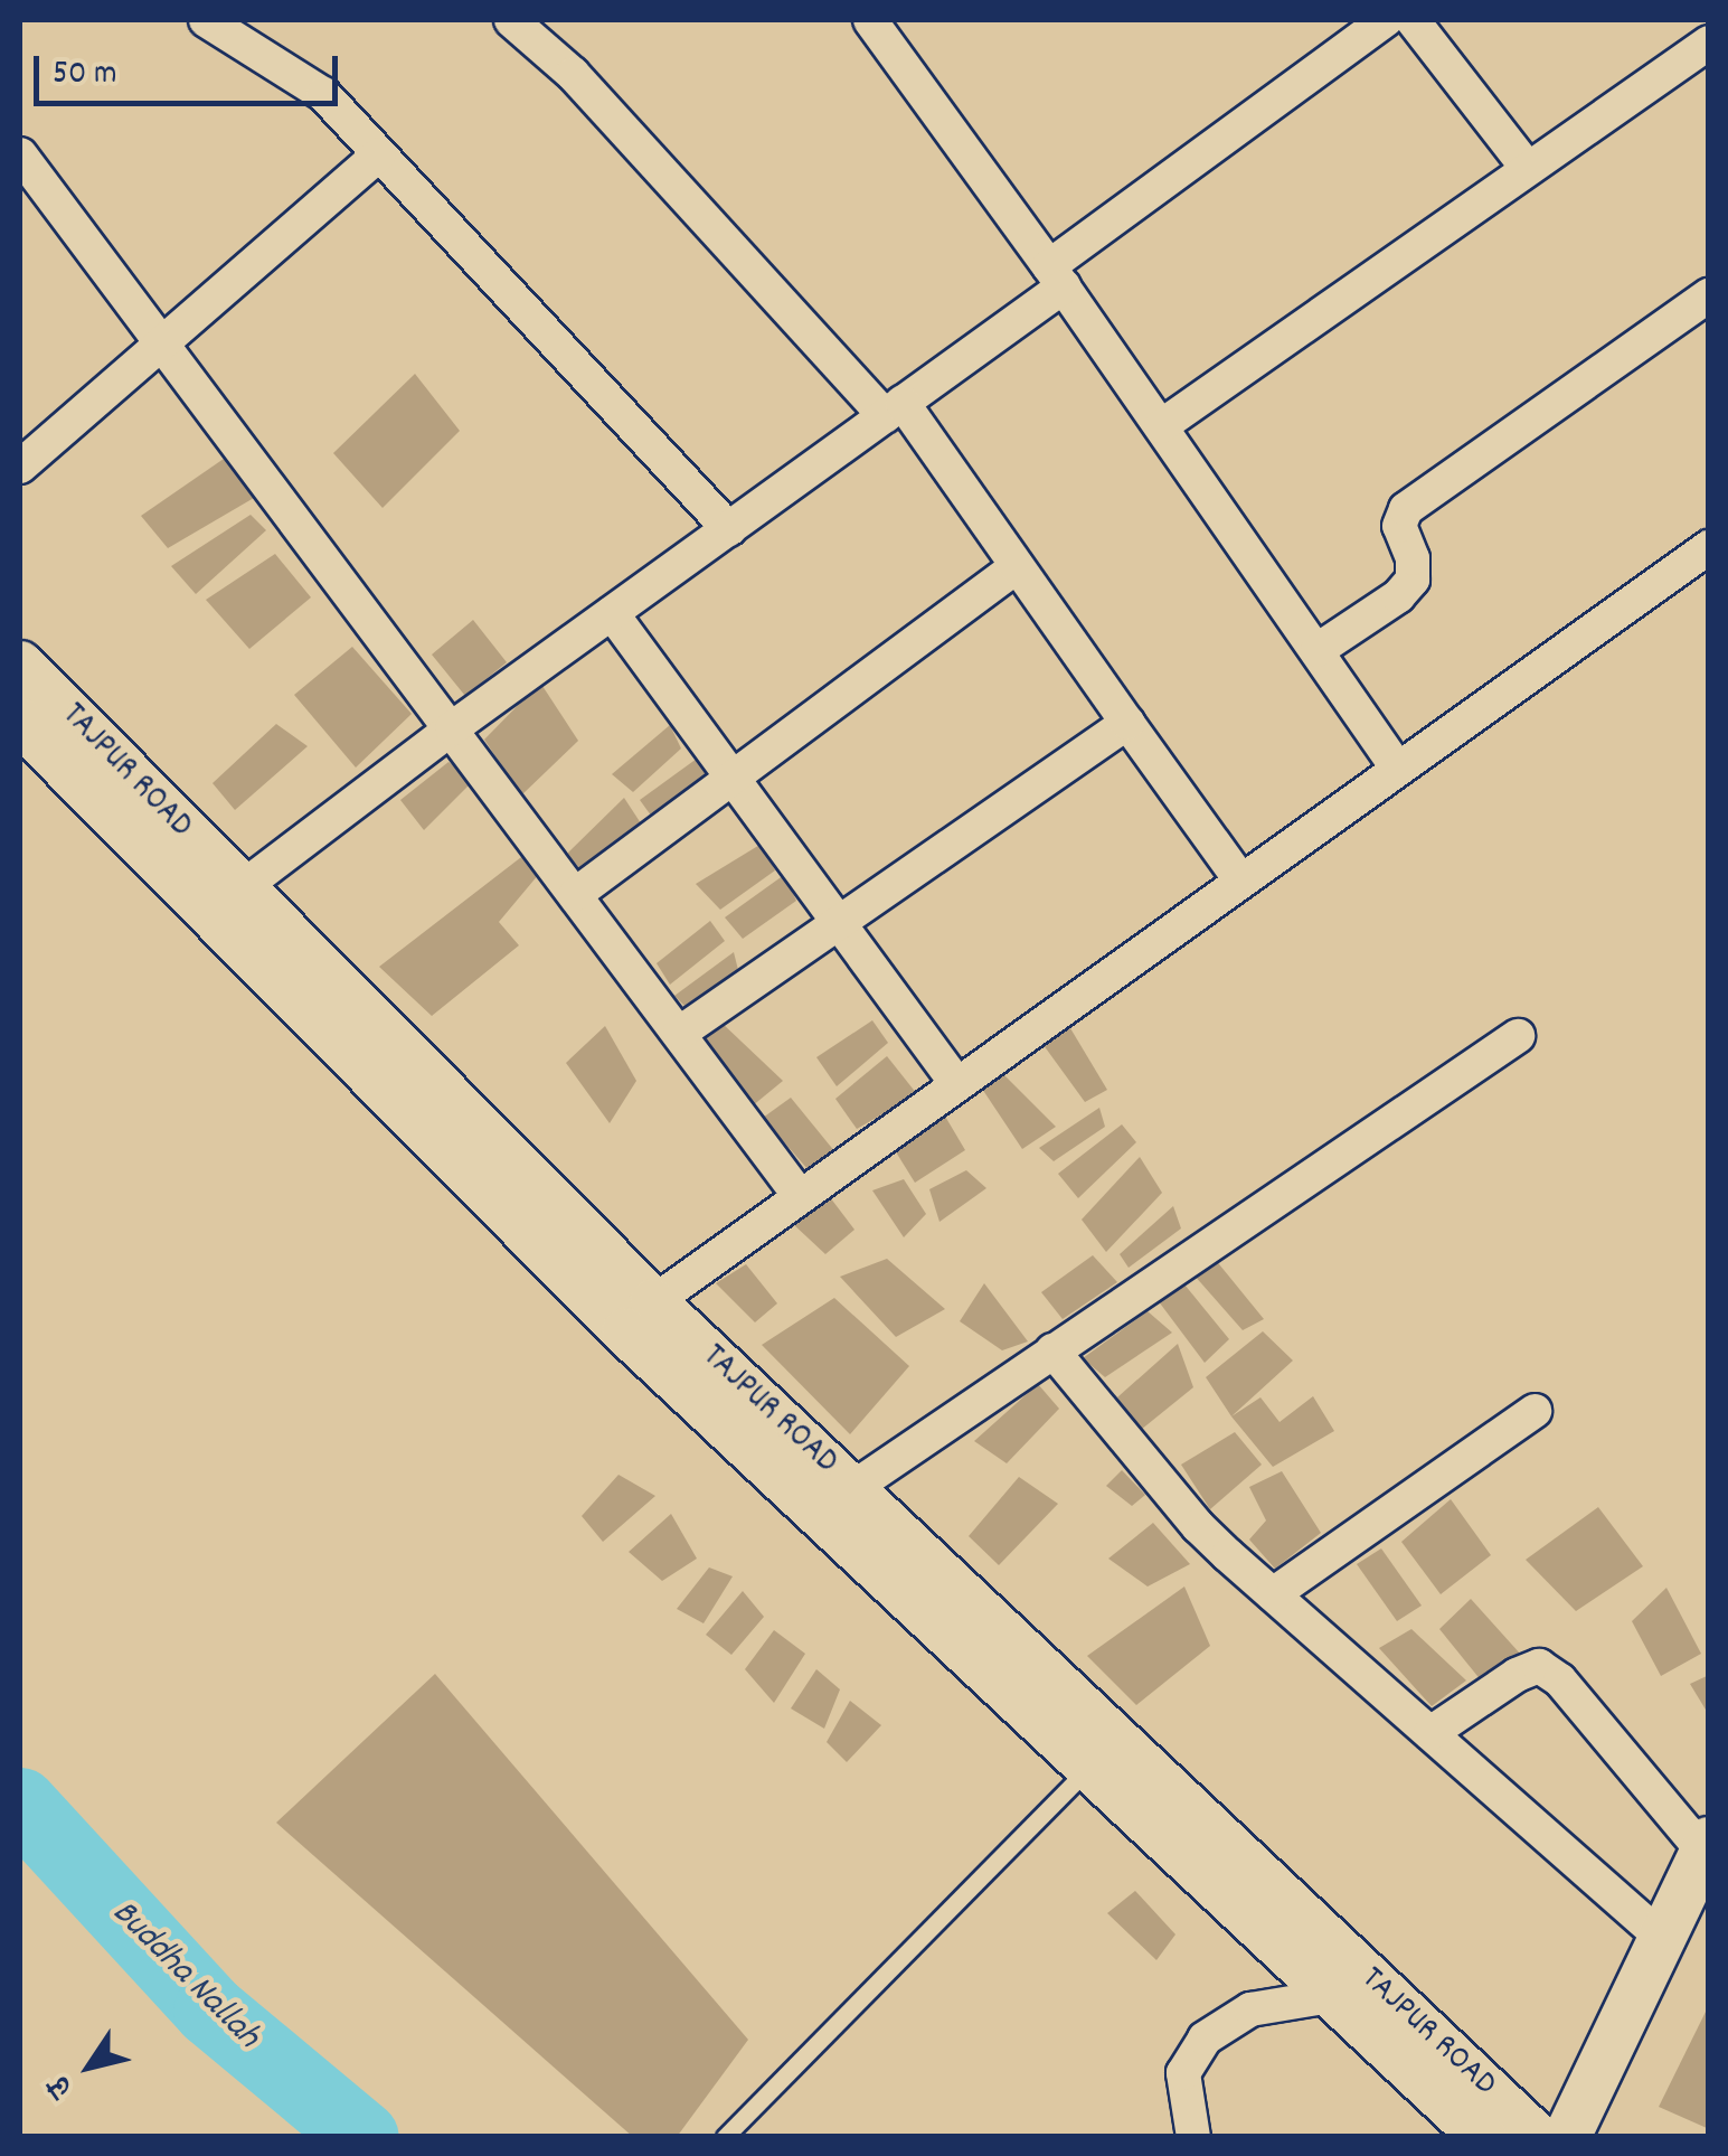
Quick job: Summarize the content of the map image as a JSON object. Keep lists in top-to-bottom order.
{
  "streets": {
    "main road": ["TAJPUR ROAD"]
  },
  "water": ["Buddha Nallah"],
  "scale_bar": "50 m",
  "north": "bottom left"
}
